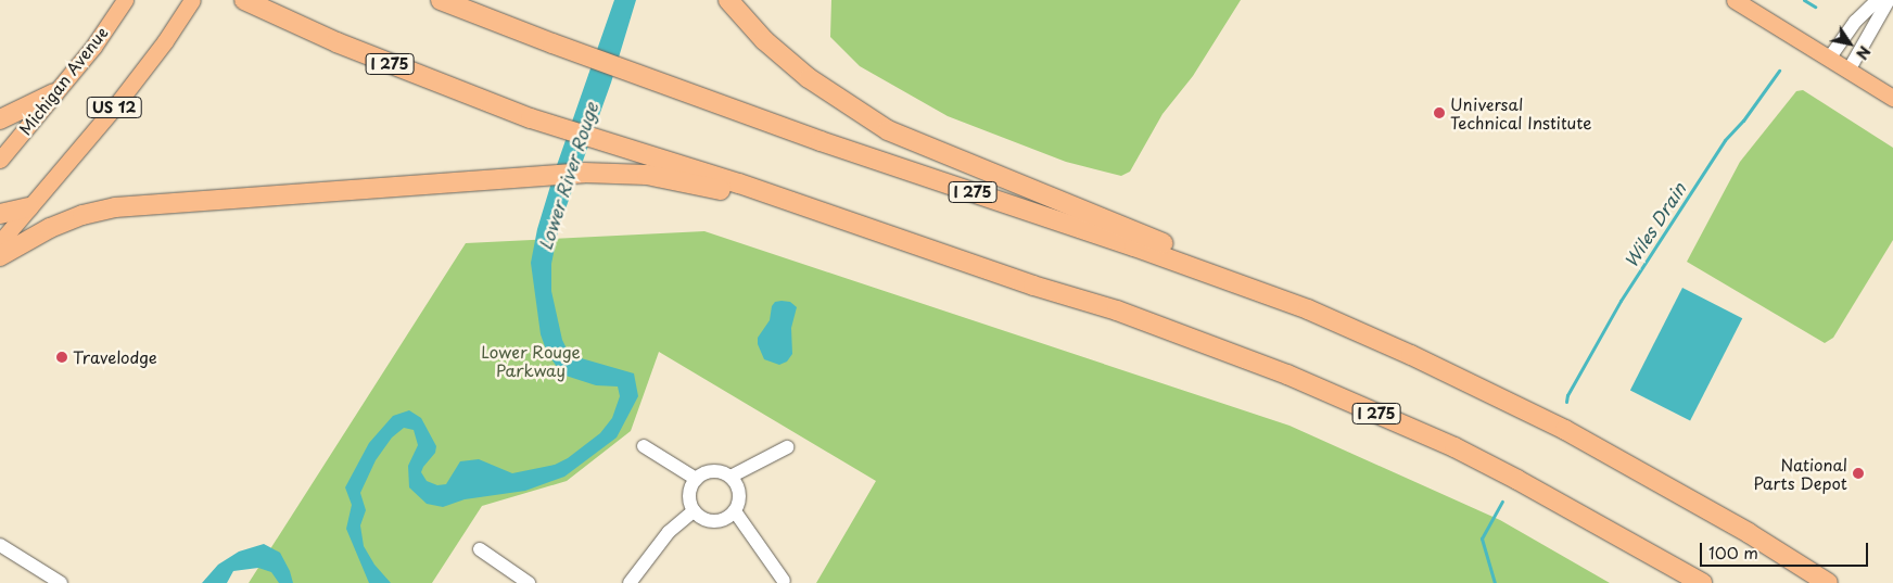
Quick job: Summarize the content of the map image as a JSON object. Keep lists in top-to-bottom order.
{
  "streets": {
    "highway": ["I 275"],
    "main road": ["Michigan Avenue", "US 12"]
  },
  "water": ["Lower River Rouge", "Wiles Drain"],
  "parks": ["Lower Rouge Parkway"],
  "places": ["Universal Technical Institute", "Travelodge", "National Parts Depot"],
  "scale_bar": "100 m",
  "north": "bottom right"
}
